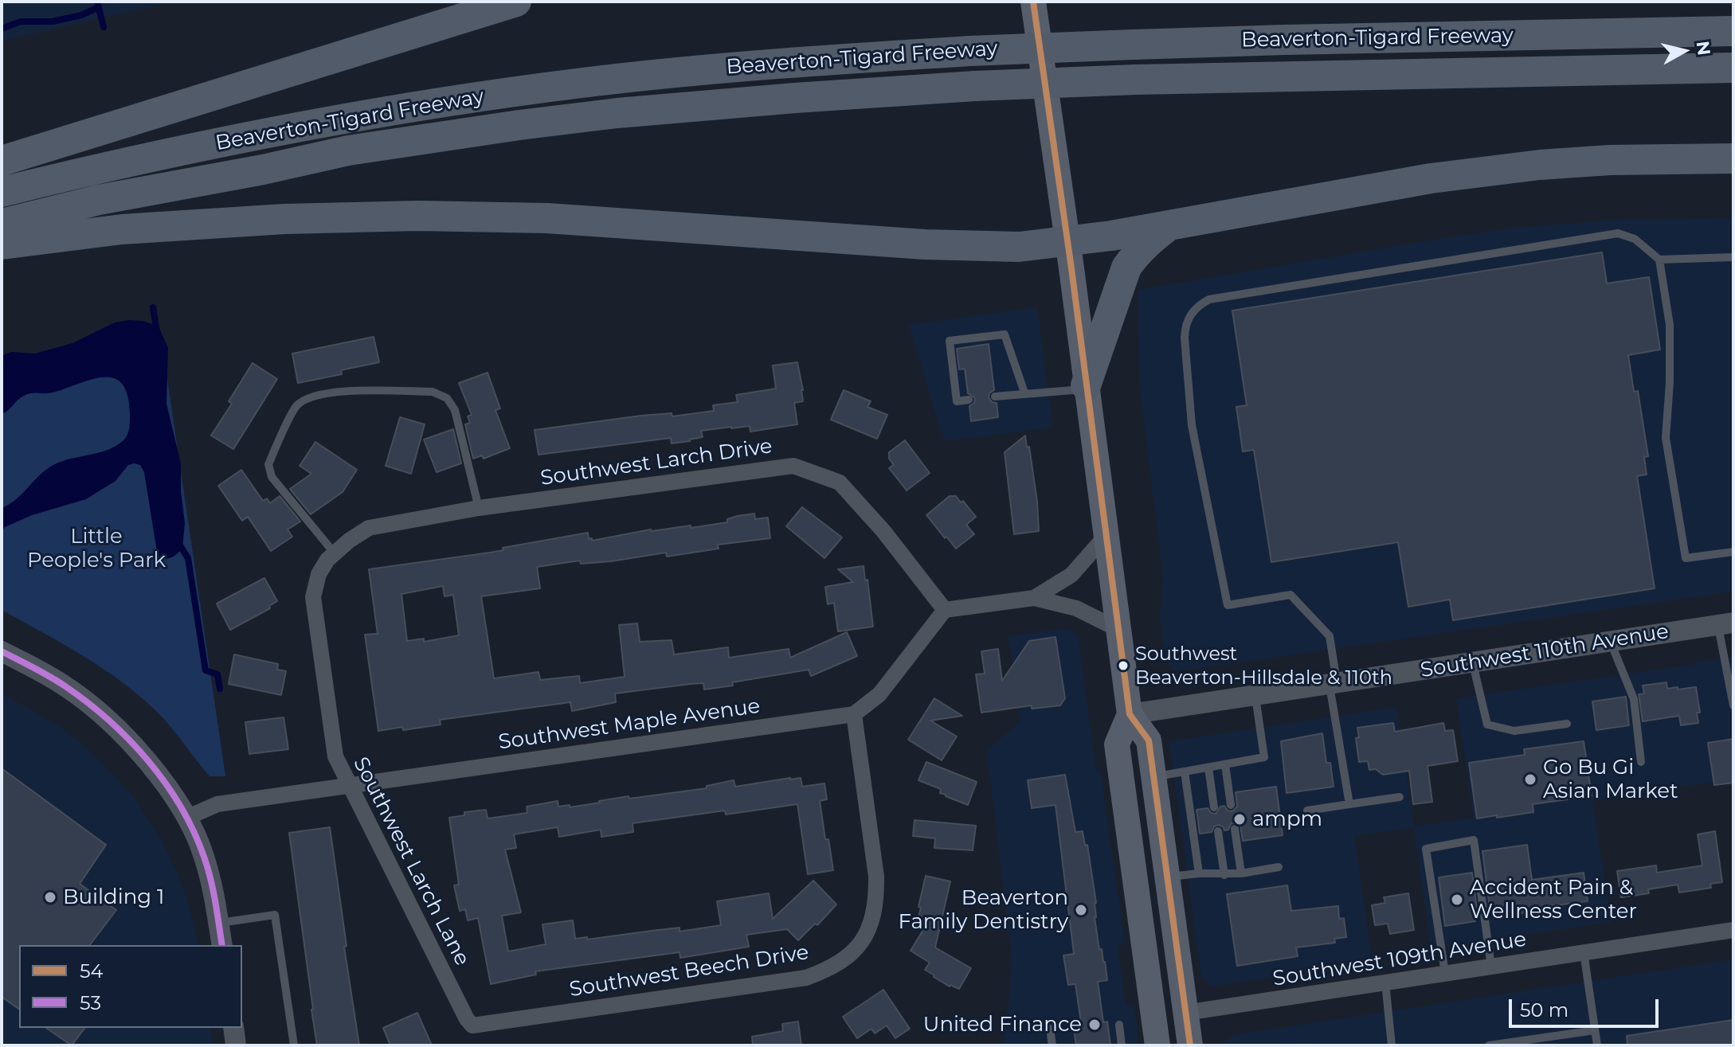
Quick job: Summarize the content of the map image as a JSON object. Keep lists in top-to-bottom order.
{
  "streets": {
    "highway": ["Beaverton-Tigard Freeway"],
    "street": [
      "Southwest Larch Drive",
      "Southwest 110th Avenue",
      "Southwest Maple Avenue",
      "Southwest Larch Lane",
      "Southwest 109th Avenue",
      "Southwest Beech Drive"
    ]
  },
  "crossings": [
    ["Southwest Larch Drive", "Southwest Maple Avenue"],
    ["Southwest Larch Drive", "Southwest Larch Lane"],
    ["Southwest Maple Avenue", "Southwest Larch Lane"],
    ["Southwest Maple Avenue", "Southwest Beech Drive"],
    ["Southwest Larch Lane", "Southwest Beech Drive"]
  ],
  "parks": ["Little People's Park"],
  "places": [
    "Southwest Beaverton-Hillsdale & 110th",
    "Go Bu Gi Asian Market",
    "ampm",
    "Building 1",
    "Accident Pain & Wellness Center",
    "Beaverton Family Dentistry",
    "United Finance"
  ],
  "lines": ["transit line 54", "transit line 53"],
  "legend": ["54", "53"],
  "scale_bar": "50 m",
  "north": "right"
}
